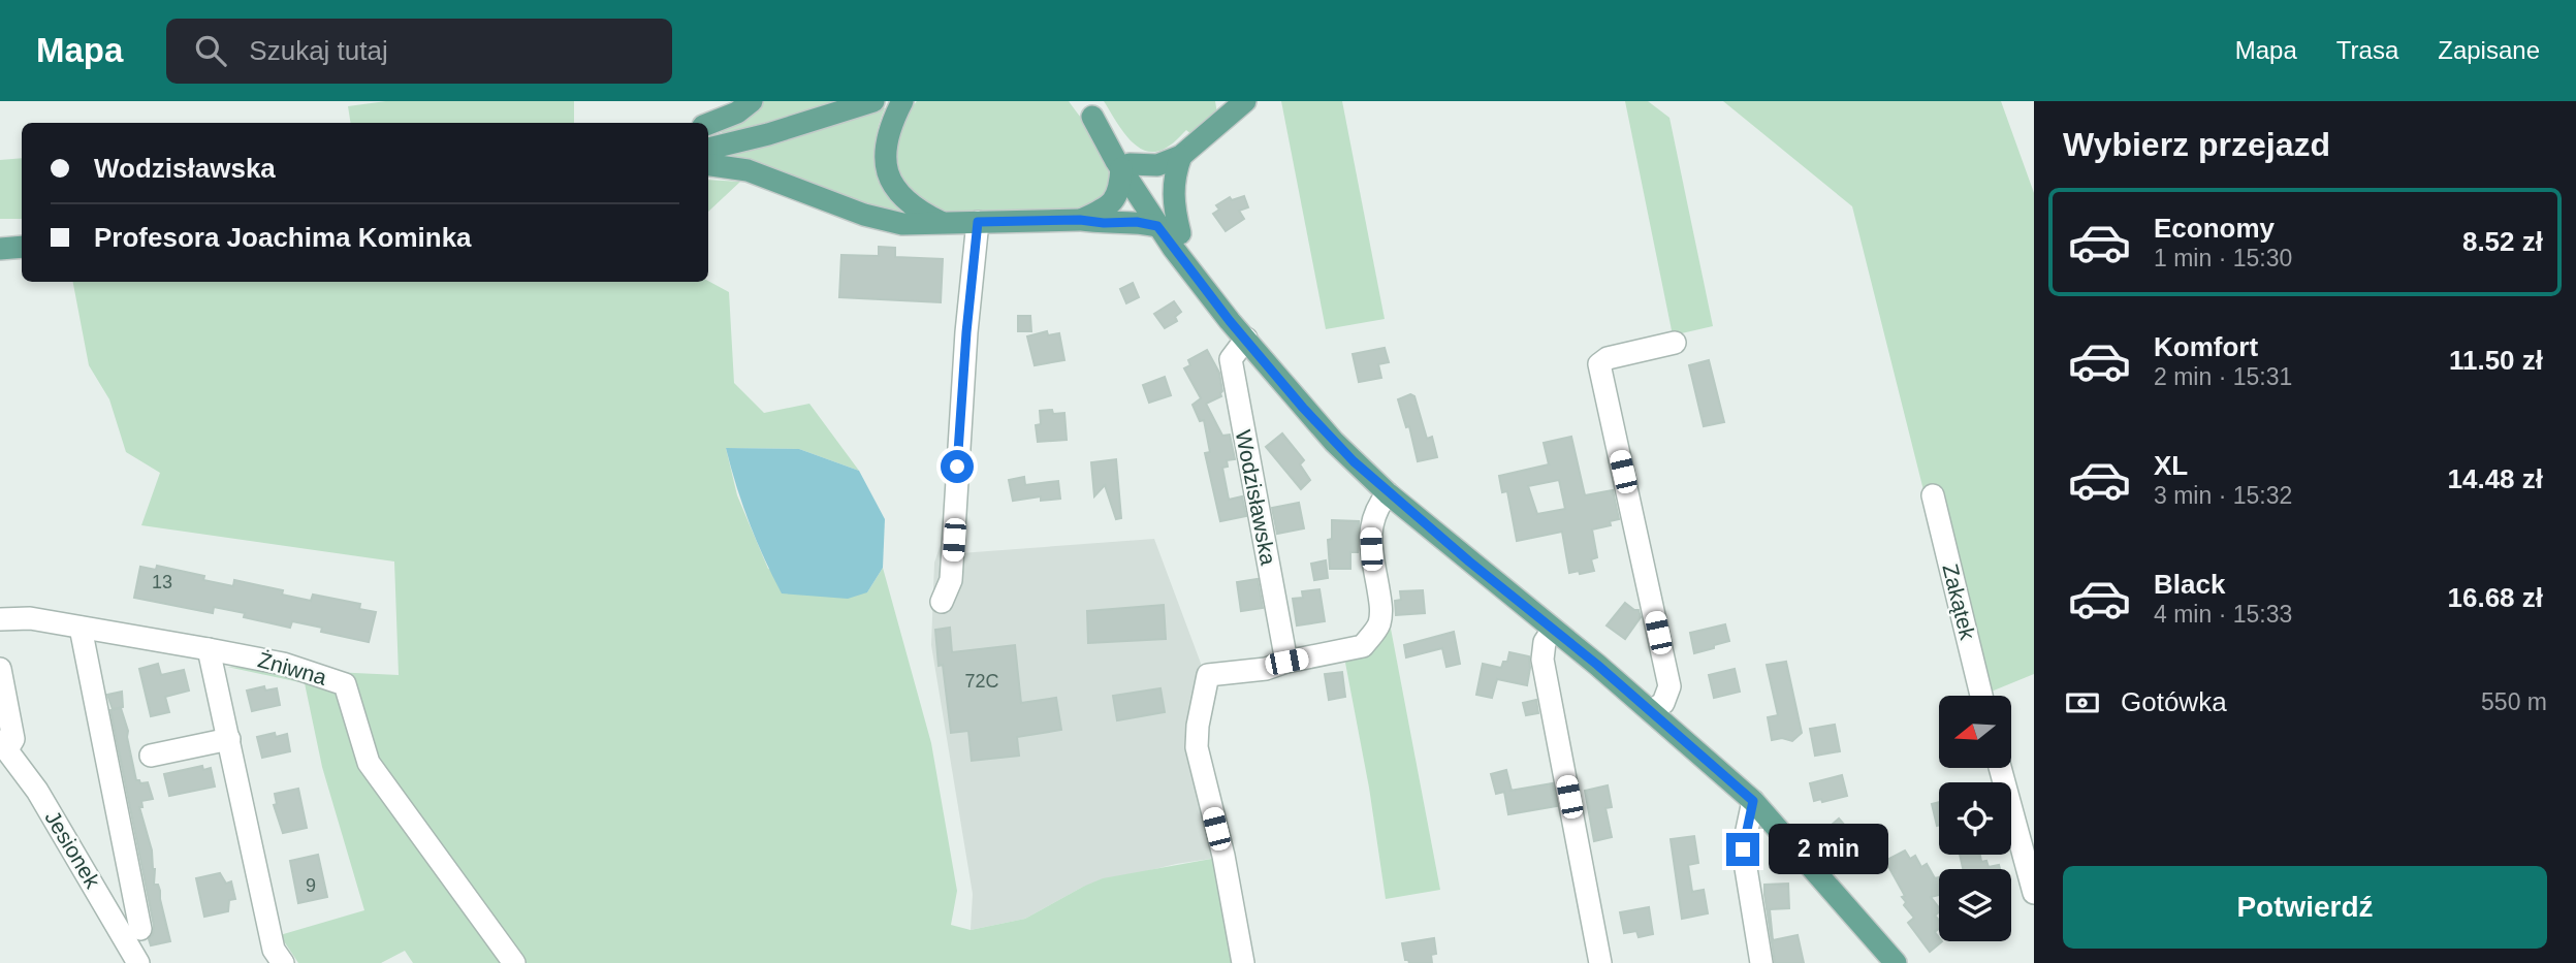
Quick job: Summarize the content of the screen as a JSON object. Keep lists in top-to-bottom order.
{
  "streets": {
    "street": [
      "Wodzisławska",
      "Zakątek",
      "Żniwna",
      "Jesionek"
    ]
  },
  "house_numbers": ["13", "72C", "9"],
  "north": "left",
  "page": {
    "header": "Mapa",
    "search": "Szukaj tutaj",
    "nav": ["Mapa", "Trasa", "Zapisane"],
    "heading": "Wybierz przejazd",
    "banner": ["Wodzisławska", "Profesora Joachima Kominka"],
    "list": [
      {
        "name": "Economy",
        "note": "1 min · 15:30",
        "value": "8.52 zł"
      },
      {
        "name": "Komfort",
        "note": "2 min · 15:31",
        "value": "11.50 zł"
      },
      {
        "name": "XL",
        "note": "3 min · 15:32",
        "value": "14.48 zł"
      },
      {
        "name": "Black",
        "note": "4 min · 15:33",
        "value": "16.68 zł"
      }
    ],
    "pay": ["Gotówka", "550 m"],
    "bubble": "2 min",
    "buttons": "Potwierdź"
  }
}
